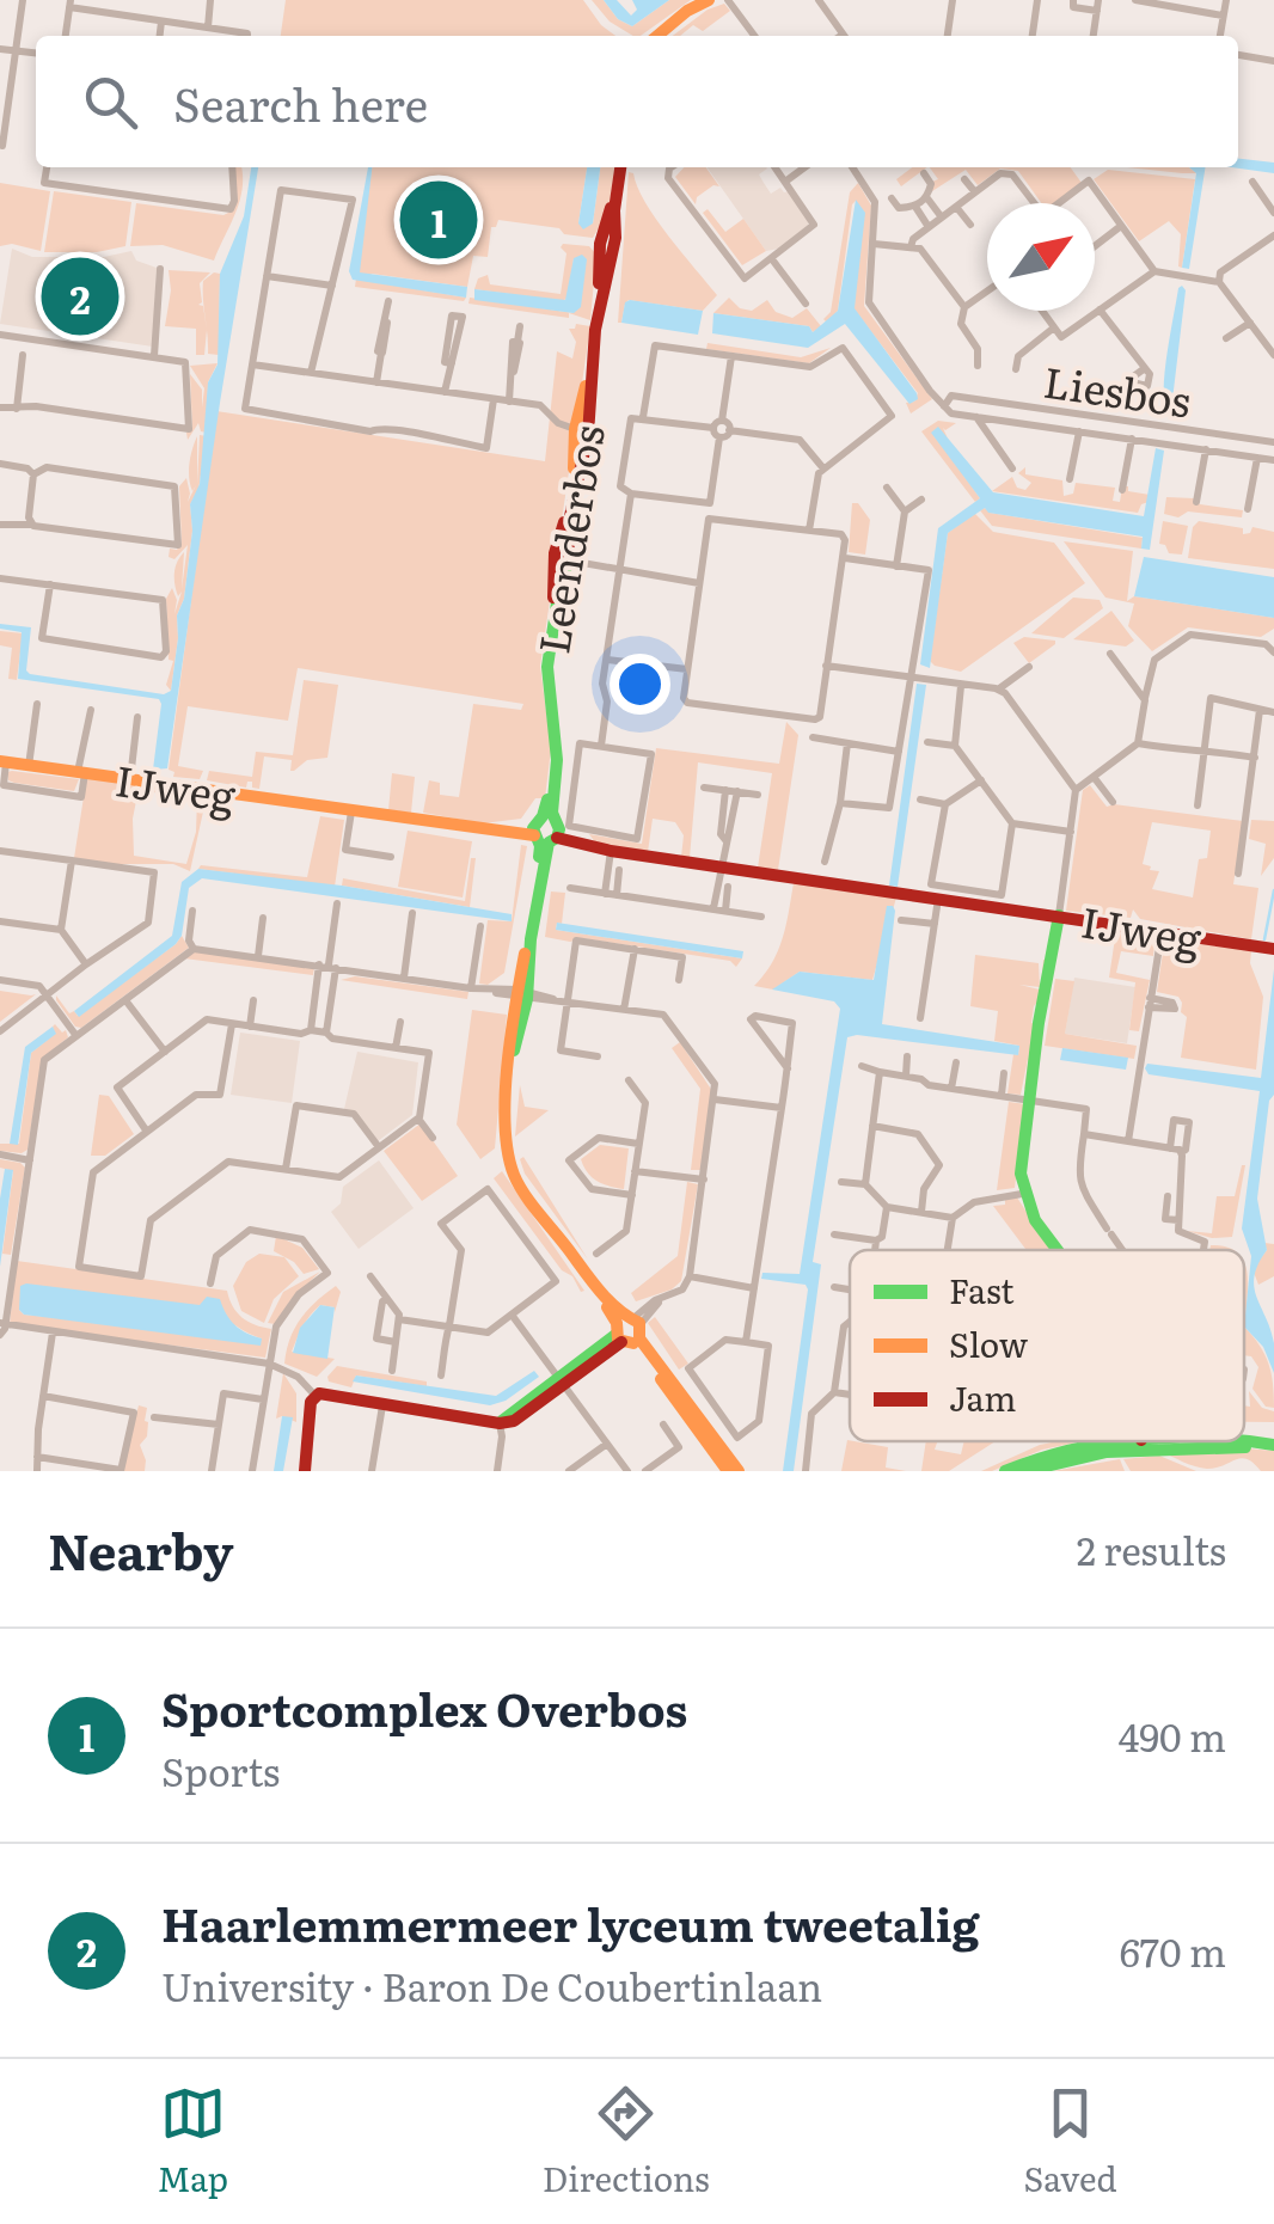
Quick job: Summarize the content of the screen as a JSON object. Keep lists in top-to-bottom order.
{
  "streets": {
    "street": ["Liesbos", "Leenderbos", "IJweg"]
  },
  "crossings": [
    ["Leenderbos", "IJweg"]
  ],
  "legend": ["Fast", "Slow", "Jam"],
  "north": "top right",
  "page": {
    "search": "Search here",
    "pins": ["1", "2"],
    "heading": ["Nearby", "2 results"],
    "list": [
      {
        "mark": "1",
        "name": "Sportcomplex Overbos",
        "note": "Sports",
        "value": "490 m"
      },
      {
        "mark": "2",
        "name": "Haarlemmermeer lyceum tweetalig",
        "note": "University · Baron De Coubertinlaan",
        "value": "670 m"
      }
    ],
    "nav": ["Map", "Directions", "Saved"]
  }
}
